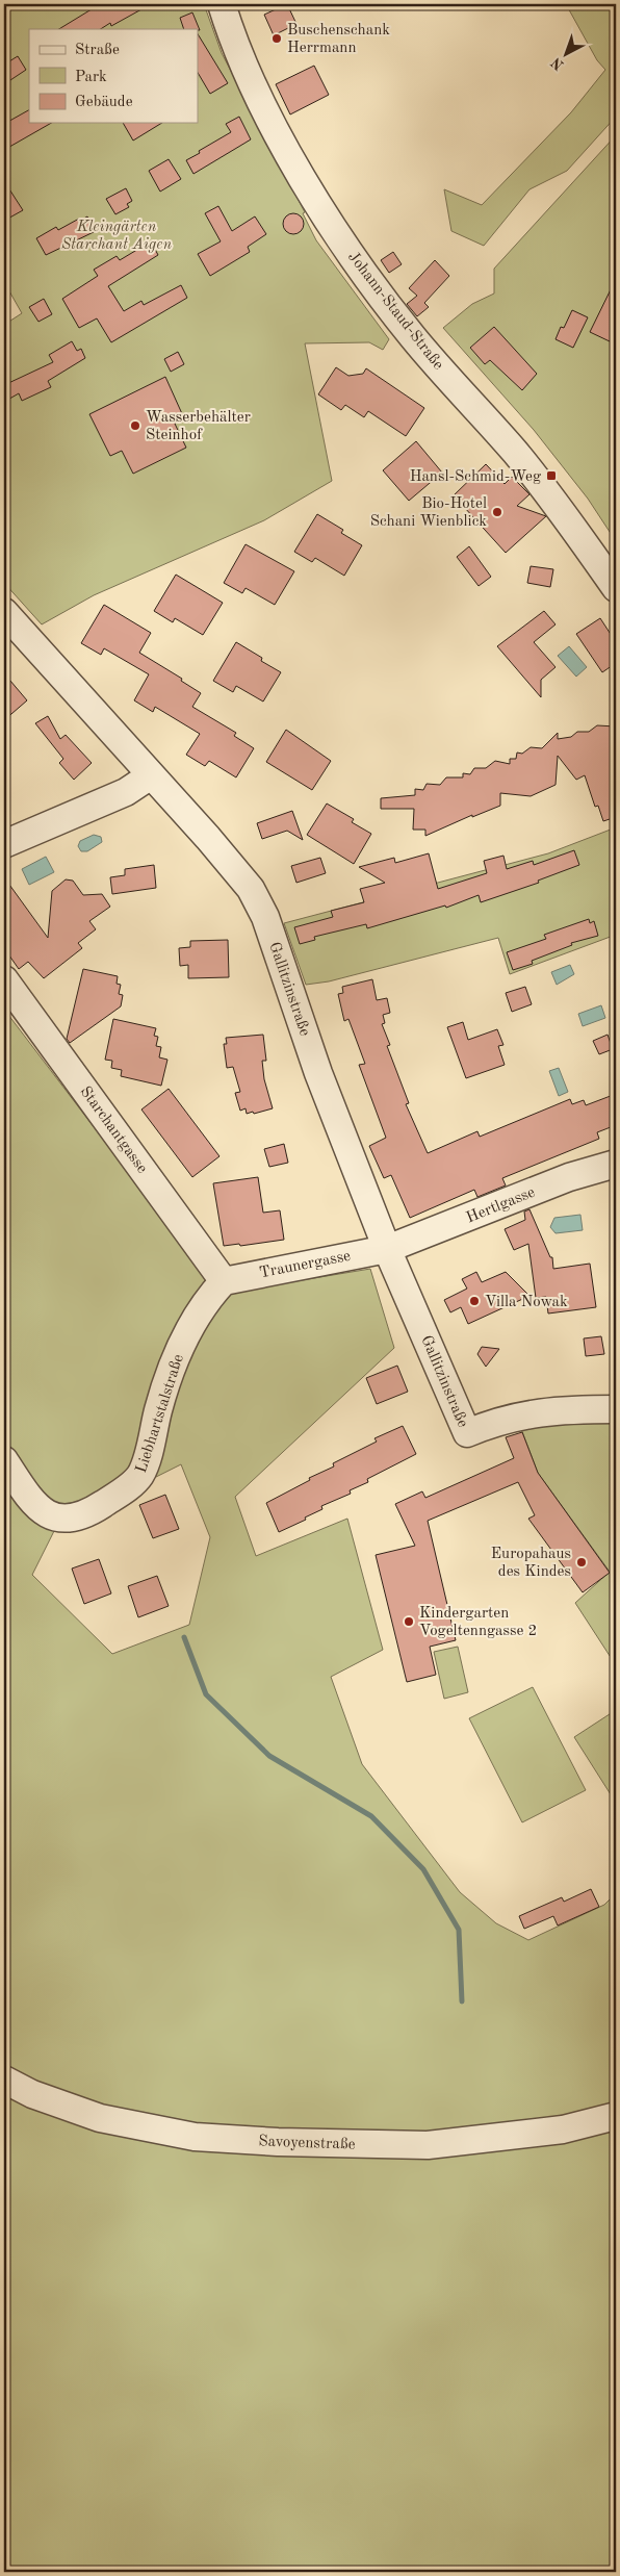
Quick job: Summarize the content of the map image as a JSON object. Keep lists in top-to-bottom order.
{
  "streets": {
    "street": [
      "Johann-Staud-Straße",
      "Gallitzinstraße",
      "Starchantgasse",
      "Hertlgasse",
      "Traunergasse",
      "Liebhartstalstraße",
      "Savoyenstraße"
    ]
  },
  "crossings": [
    ["Gallitzinstraße", "Hertlgasse"],
    ["Gallitzinstraße", "Traunergasse"],
    ["Starchantgasse", "Traunergasse"],
    ["Starchantgasse", "Liebhartstalstraße"],
    ["Hertlgasse", "Traunergasse"],
    ["Traunergasse", "Liebhartstalstraße"]
  ],
  "parks": ["Kleingärten Starchant Aigen"],
  "places": {
    "other": [
      "Buschenschank Herrmann",
      "Wasserbehälter Steinhof",
      "Bio-Hotel Schani Wienblick",
      "Villa Nowak",
      "Europahaus des Kindes",
      "Kindergarten Vogeltenngasse 2"
    ],
    "transit": ["Hansl-Schmid-Weg"]
  },
  "legend": ["Straße", "Park", "Gebäude"],
  "north": "bottom left"
}
